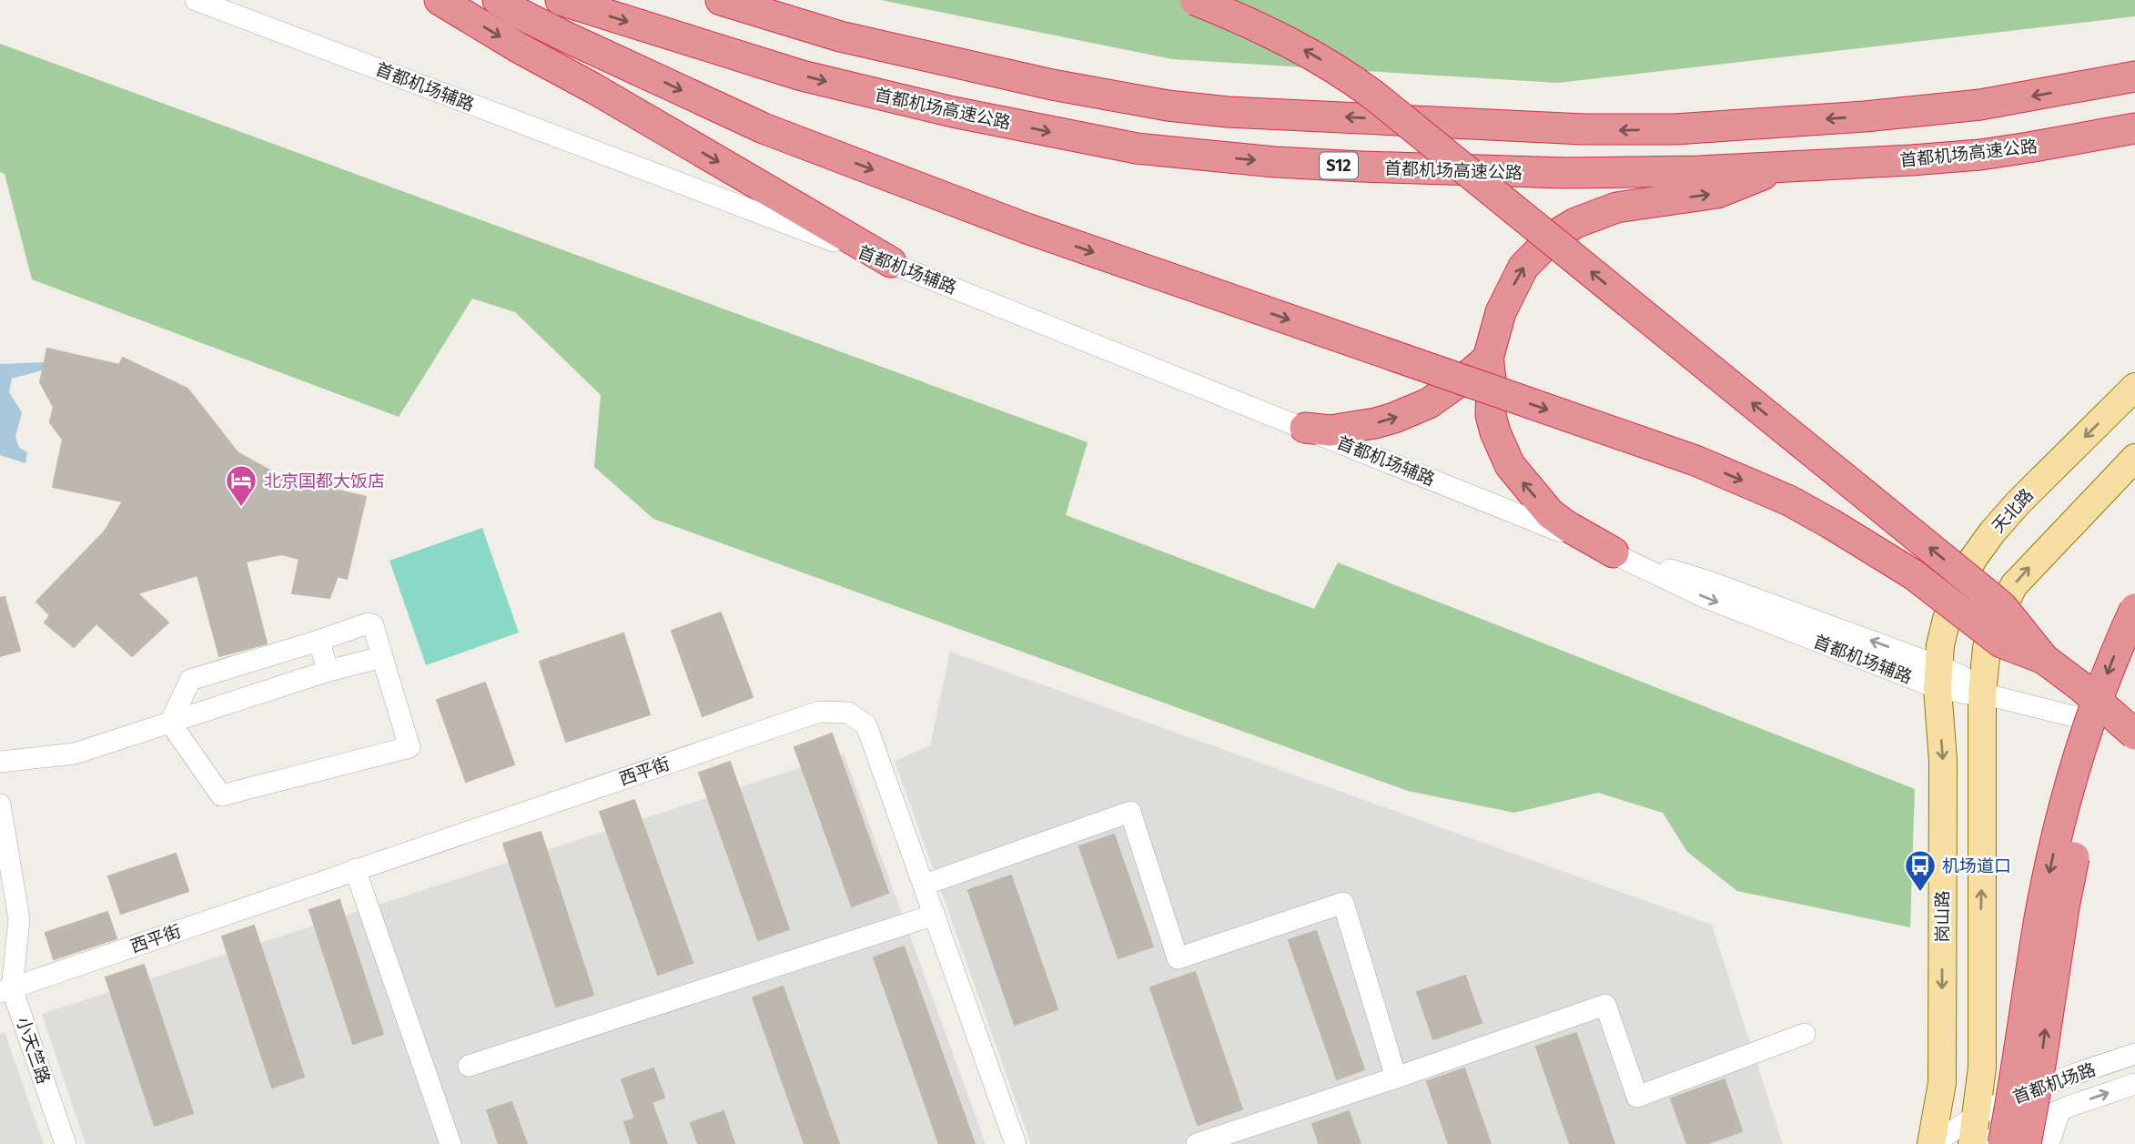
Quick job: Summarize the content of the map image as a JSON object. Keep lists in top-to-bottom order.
{
  "streets": {
    "highway": ["首都机场高速公路", "S12"],
    "main road": ["天北路", "岗山路"],
    "street": [
      "首都机场辅路",
      "西平街",
      "小天竺路",
      "首都机场路"
    ]
  },
  "crossings": [
    ["首都机场辅路", "天北路"],
    ["首都机场辅路", "岗山路"],
    ["天北路", "岗山路"],
    ["西平街", "小天竺路"],
    ["岗山路", "首都机场路"]
  ],
  "places": {
    "hotel": ["北京国都大饭店"],
    "bus stop": ["机场道口"]
  }
}
